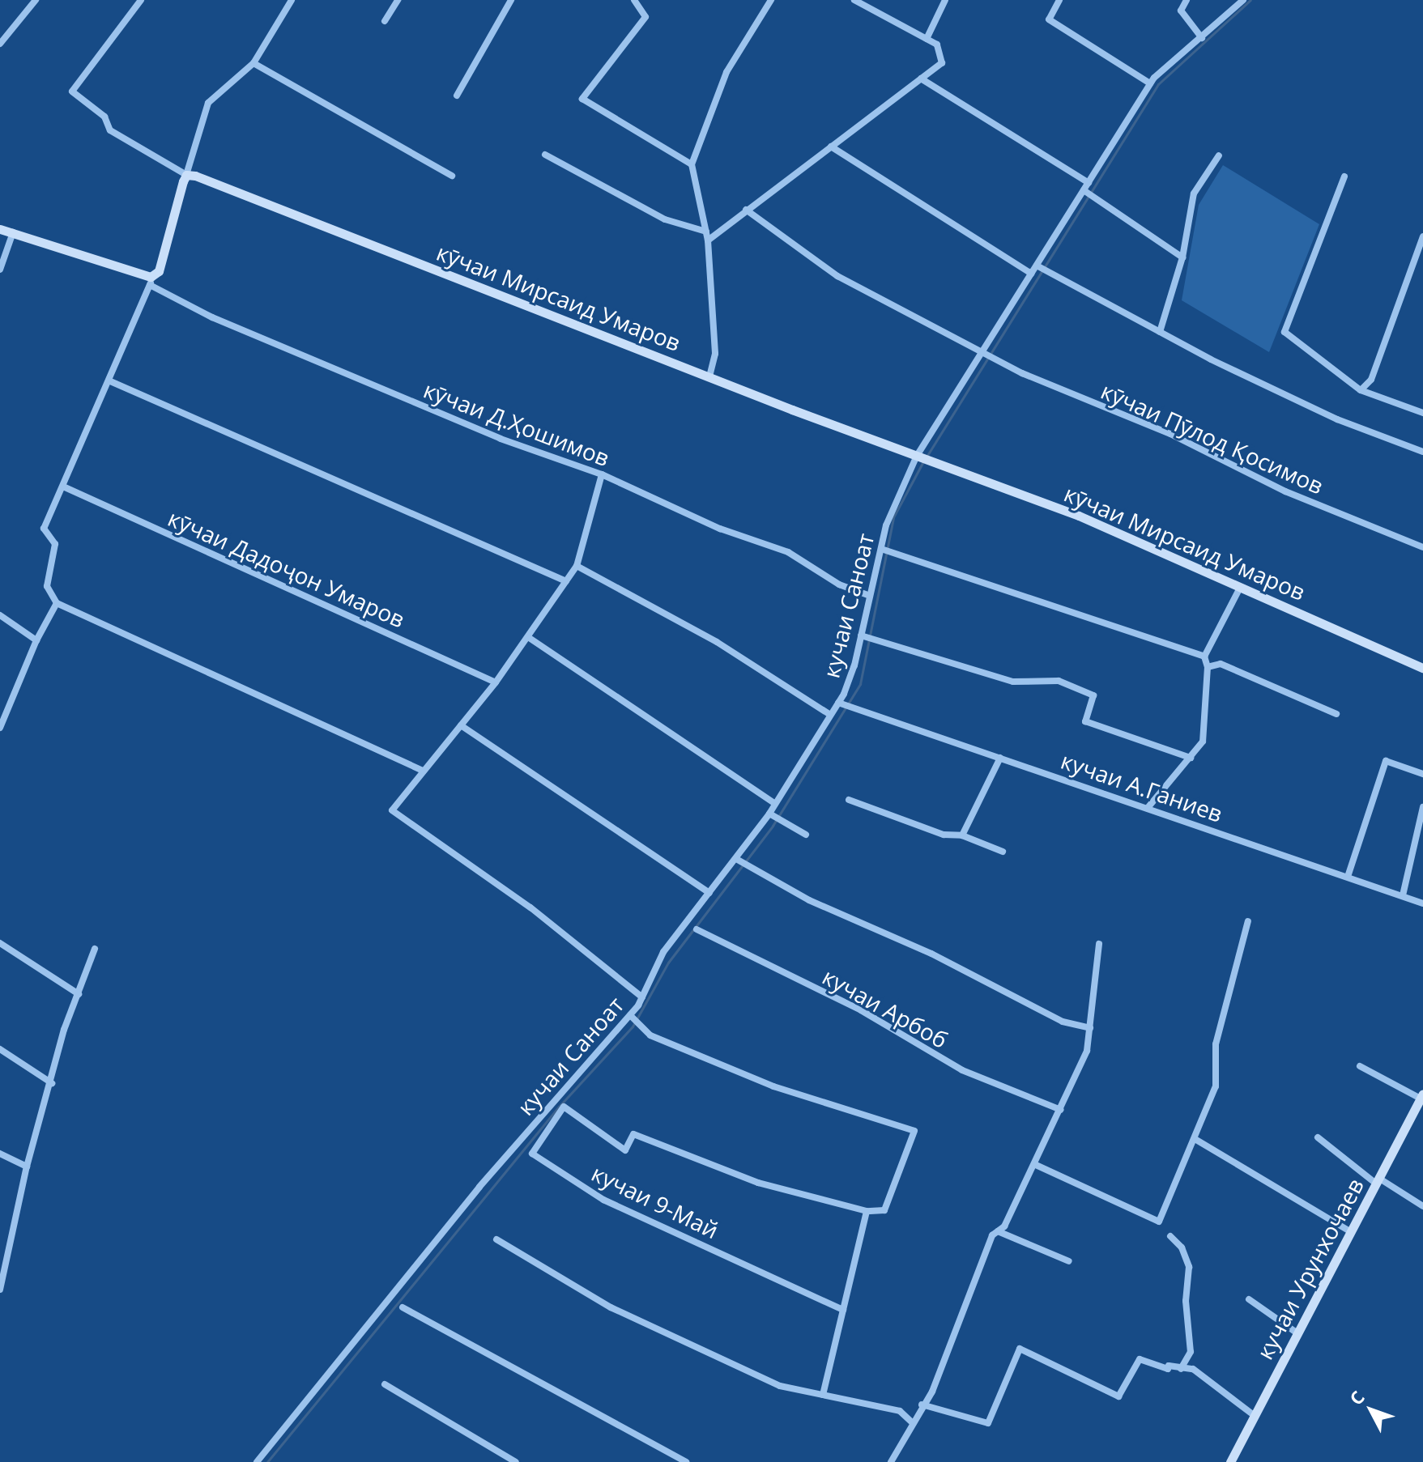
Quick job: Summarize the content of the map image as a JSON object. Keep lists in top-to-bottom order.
{
  "streets": {
    "street": [
      "кӯчаи Мирсаид Умаров",
      "кӯчаи Д.Ҳошимов",
      "кӯчаи Пӯлод Қосимов",
      "кӯчаи Дадоҷон Умаров",
      "кучаи Саноат",
      "кучаи А.Ганиев",
      "кучаи Арбоб",
      "кучаи 9-Май",
      "кучаи Урунхочаев"
    ]
  },
  "crossings": [
    ["кӯчаи Мирсаид Умаров", "кучаи Саноат"],
    ["кӯчаи Д.Ҳошимов", "кучаи Саноат"],
    ["кӯчаи Пӯлод Қосимов", "кучаи Саноат"],
    ["кучаи Саноат", "кучаи А.Ганиев"]
  ],
  "north": "top left"
}
